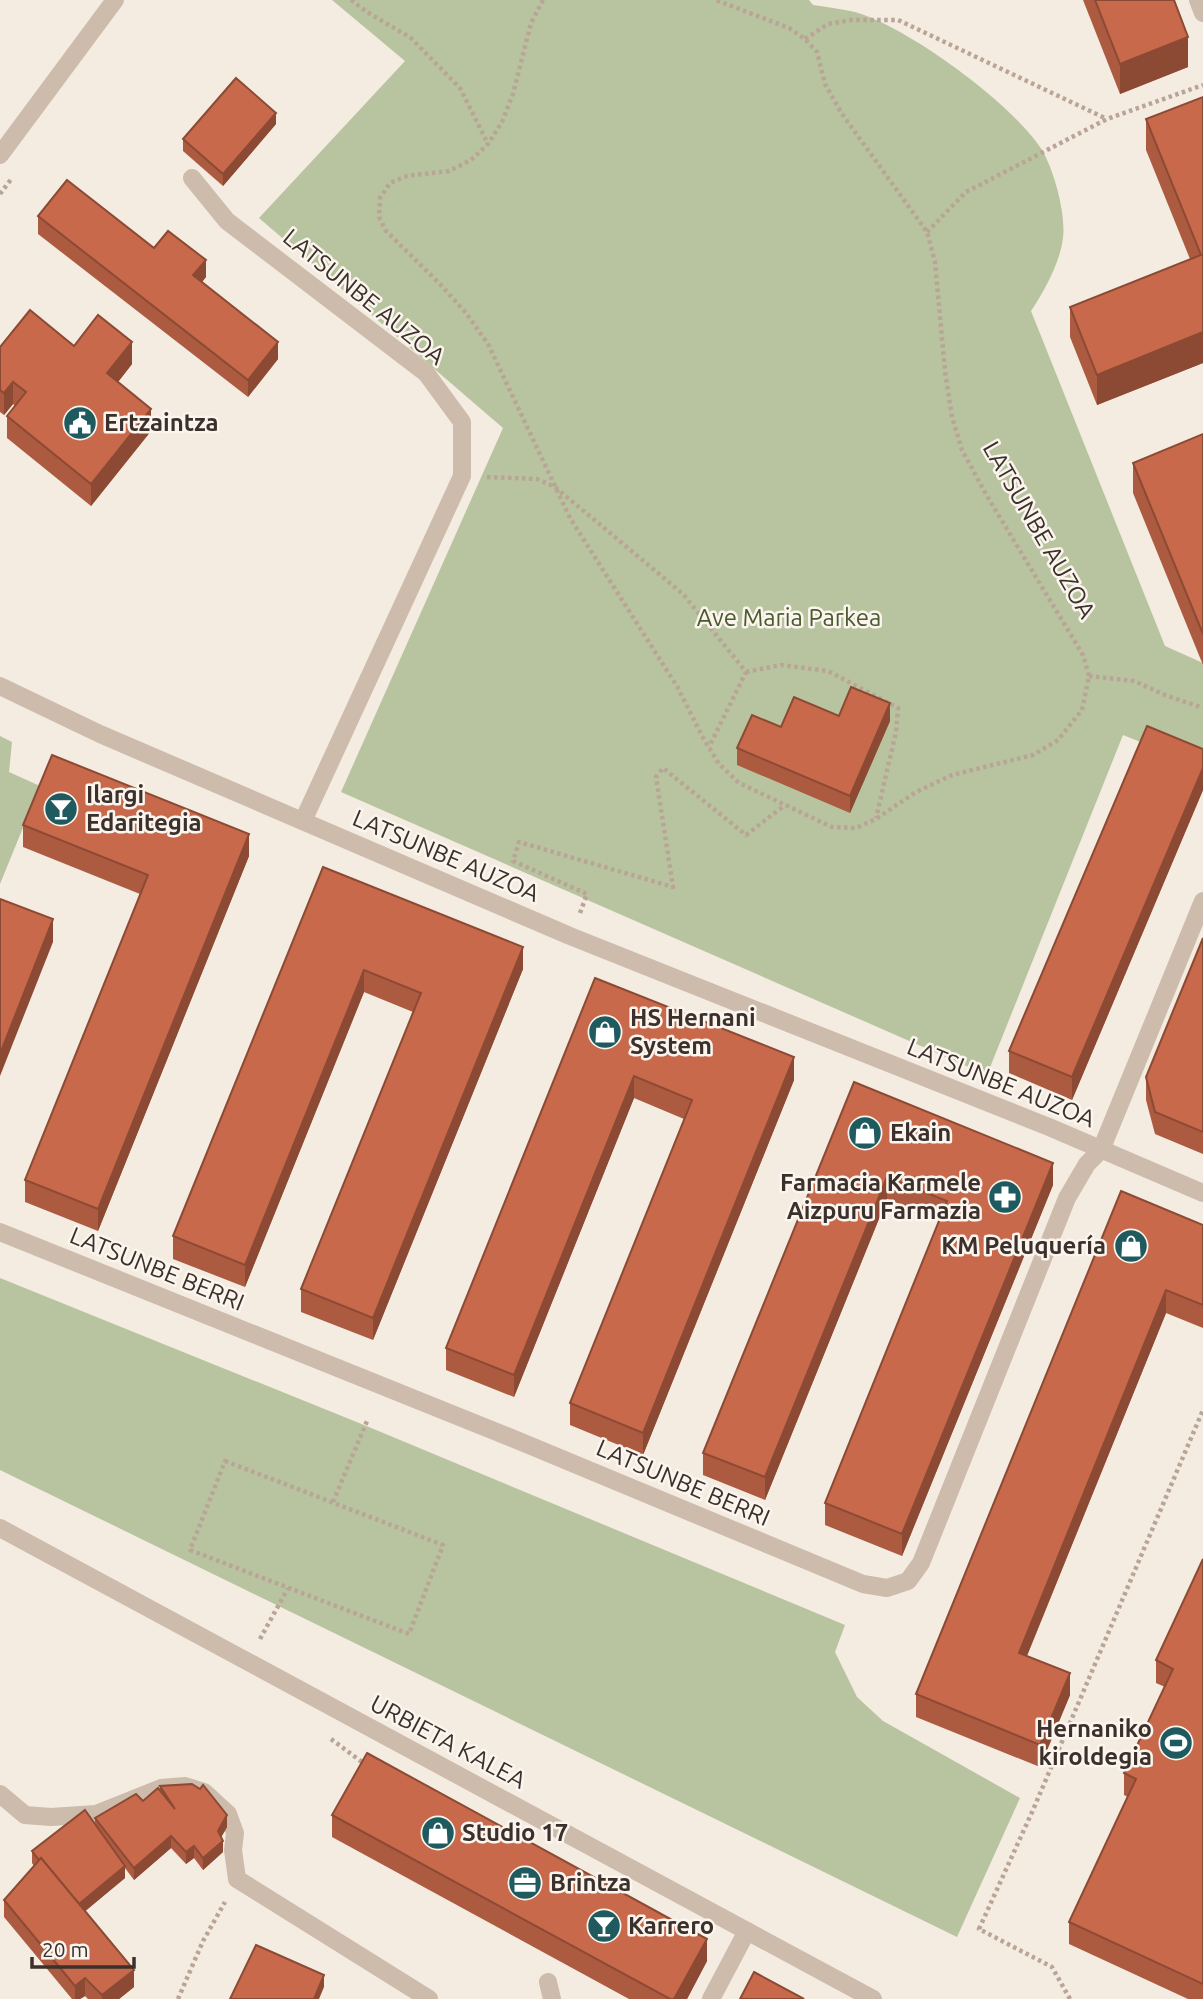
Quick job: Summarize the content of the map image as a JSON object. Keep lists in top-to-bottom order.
{
  "streets": {
    "street": ["LATSUNBE AUZOA", "LATSUNBE BERRI", "URBIETA KALEA"]
  },
  "crossings": [
    ["LATSUNBE AUZOA", "LATSUNBE BERRI"]
  ],
  "parks": ["Ave Maria Parkea"],
  "places": {
    "public building": ["Ertzaintza"],
    "bar": ["Ilargi Edaritegia", "Karrero"],
    "shop": [
      "HS Hernani System",
      "Ekain",
      "KM Peluquería",
      "Studio 17"
    ],
    "pharmacy": ["Farmacia Karmele Aizpuru Farmazia"],
    "sports": ["Hernaniko kiroldegia"],
    "office": ["Brintza"]
  },
  "scale_bar": "20 m"
}
